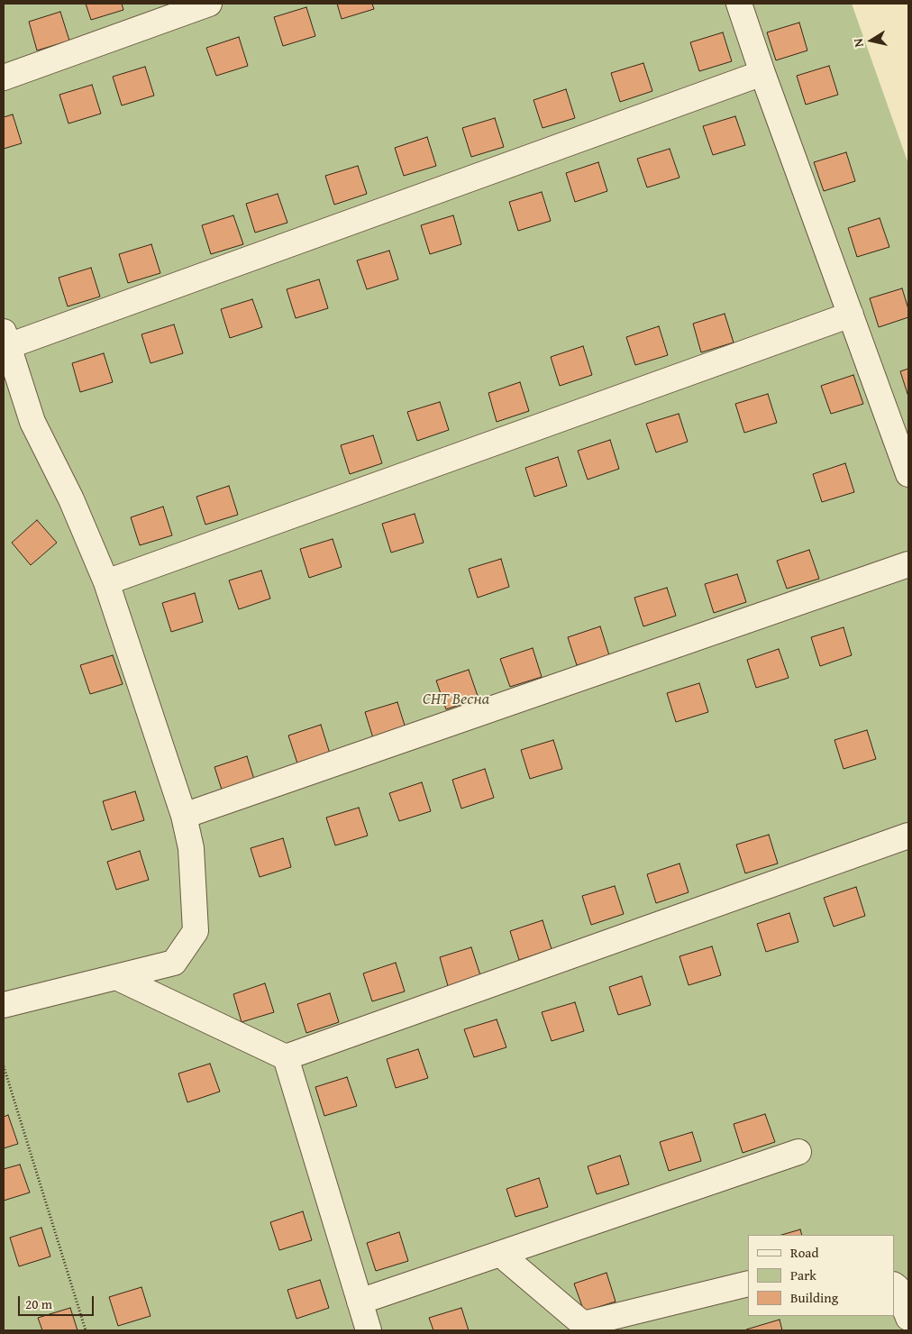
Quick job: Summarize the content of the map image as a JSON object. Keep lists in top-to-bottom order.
{
  "parks": ["СНТ Весна"],
  "legend": ["Road", "Park", "Building"],
  "scale_bar": "20 m",
  "north": "left"
}
